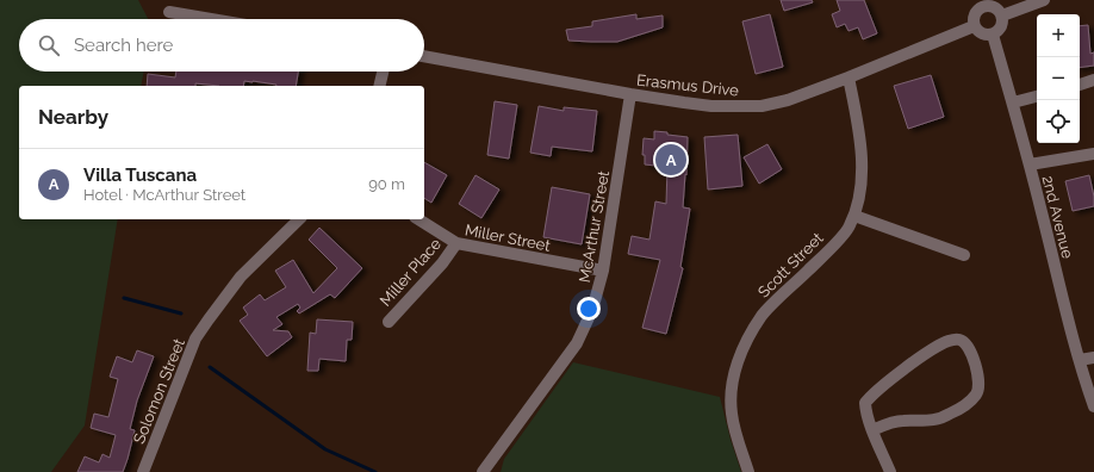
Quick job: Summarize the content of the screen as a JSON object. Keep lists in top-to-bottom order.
{
  "streets": {
    "street": [
      "Erasmus Drive",
      "2nd Avenue",
      "McArthur Street",
      "Miller Street",
      "Scott Street",
      "Miller Place",
      "Solomon Street"
    ]
  },
  "crossings": [
    ["Erasmus Drive", "2nd Avenue"],
    ["Erasmus Drive", "McArthur Street"],
    ["Erasmus Drive", "Scott Street"],
    ["McArthur Street", "Miller Street"],
    ["Miller Street", "Miller Place"]
  ],
  "page": {
    "map_buttons": ["+", "−"],
    "search": "Search here",
    "heading": "Nearby",
    "pins": "A",
    "list": [
      {
        "mark": "A",
        "name": "Villa Tuscana",
        "note": "Hotel · McArthur Street",
        "value": "90 m"
      }
    ]
  }
}
